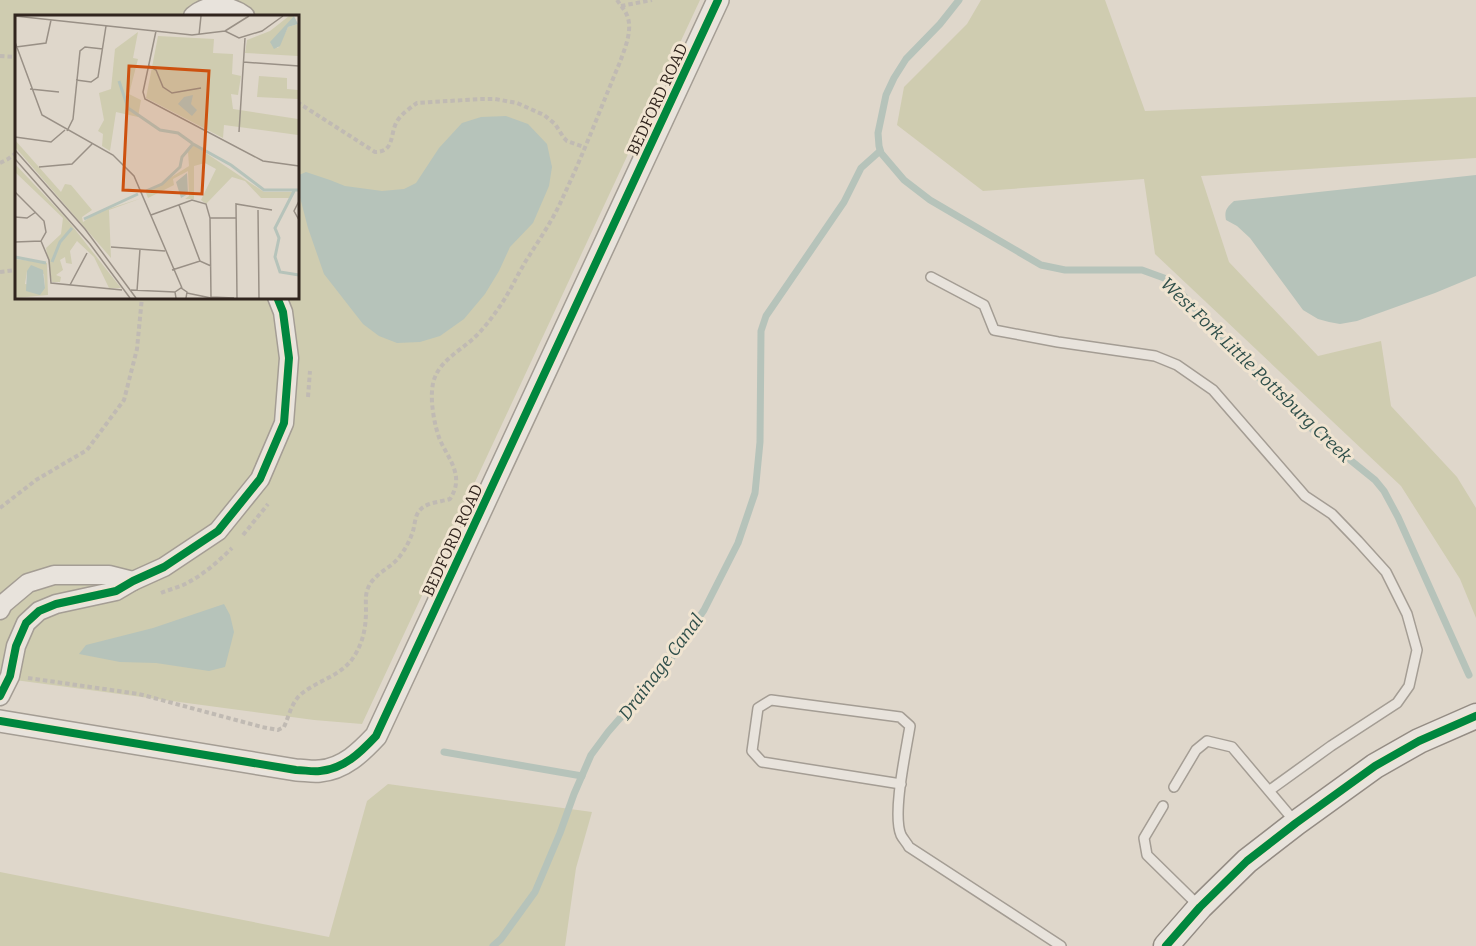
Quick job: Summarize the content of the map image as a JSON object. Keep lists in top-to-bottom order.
{
  "streets": {
    "street": ["BEDFORD ROAD"]
  },
  "water": ["West Fork Little Pottsburg Creek", "Drainage Canal"]
}
